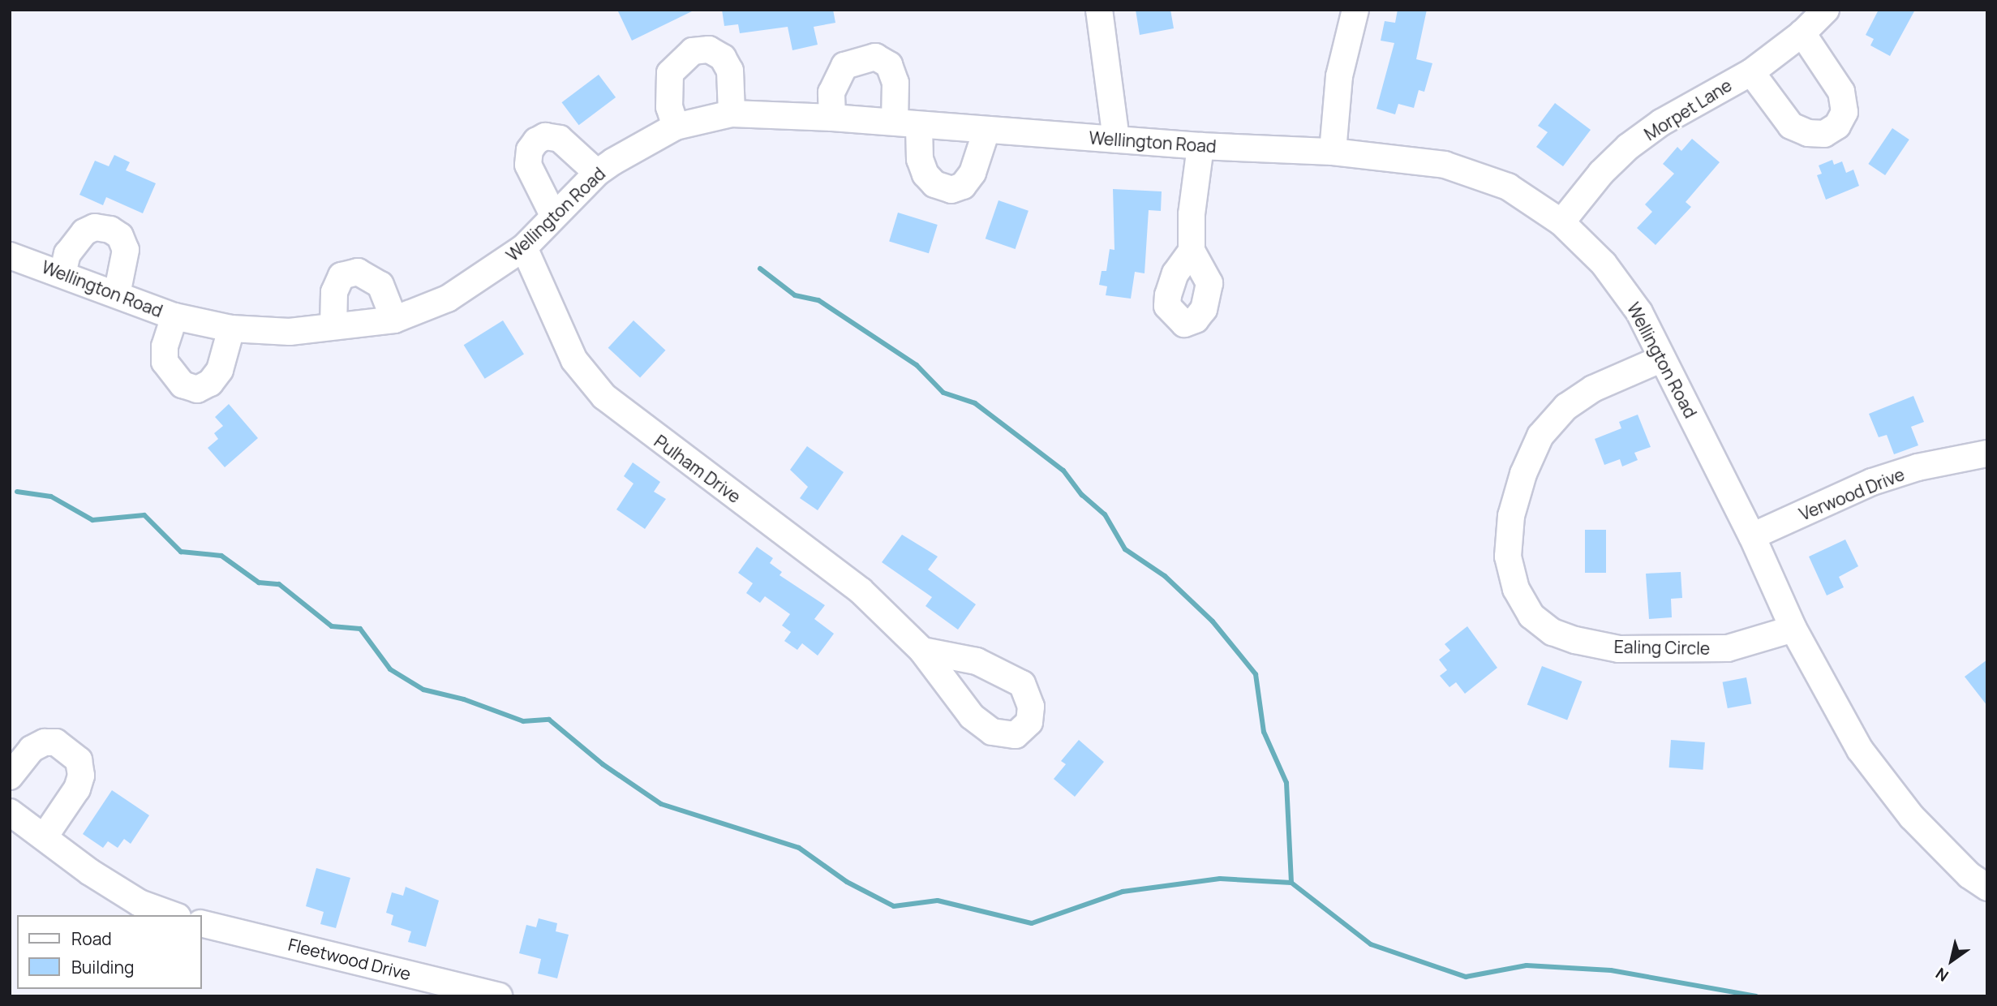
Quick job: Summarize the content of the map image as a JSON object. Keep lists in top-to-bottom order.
{
  "streets": {
    "street": [
      "Morpet Lane",
      "Wellington Road",
      "Pulham Drive",
      "Verwood Drive",
      "Ealing Circle",
      "Fleetwood Drive"
    ]
  },
  "crossings": [
    ["Morpet Lane", "Wellington Road"],
    ["Wellington Road", "Pulham Drive"],
    ["Wellington Road", "Verwood Drive"],
    ["Wellington Road", "Ealing Circle"]
  ],
  "legend": ["Road", "Building"],
  "north": "bottom left"
}
